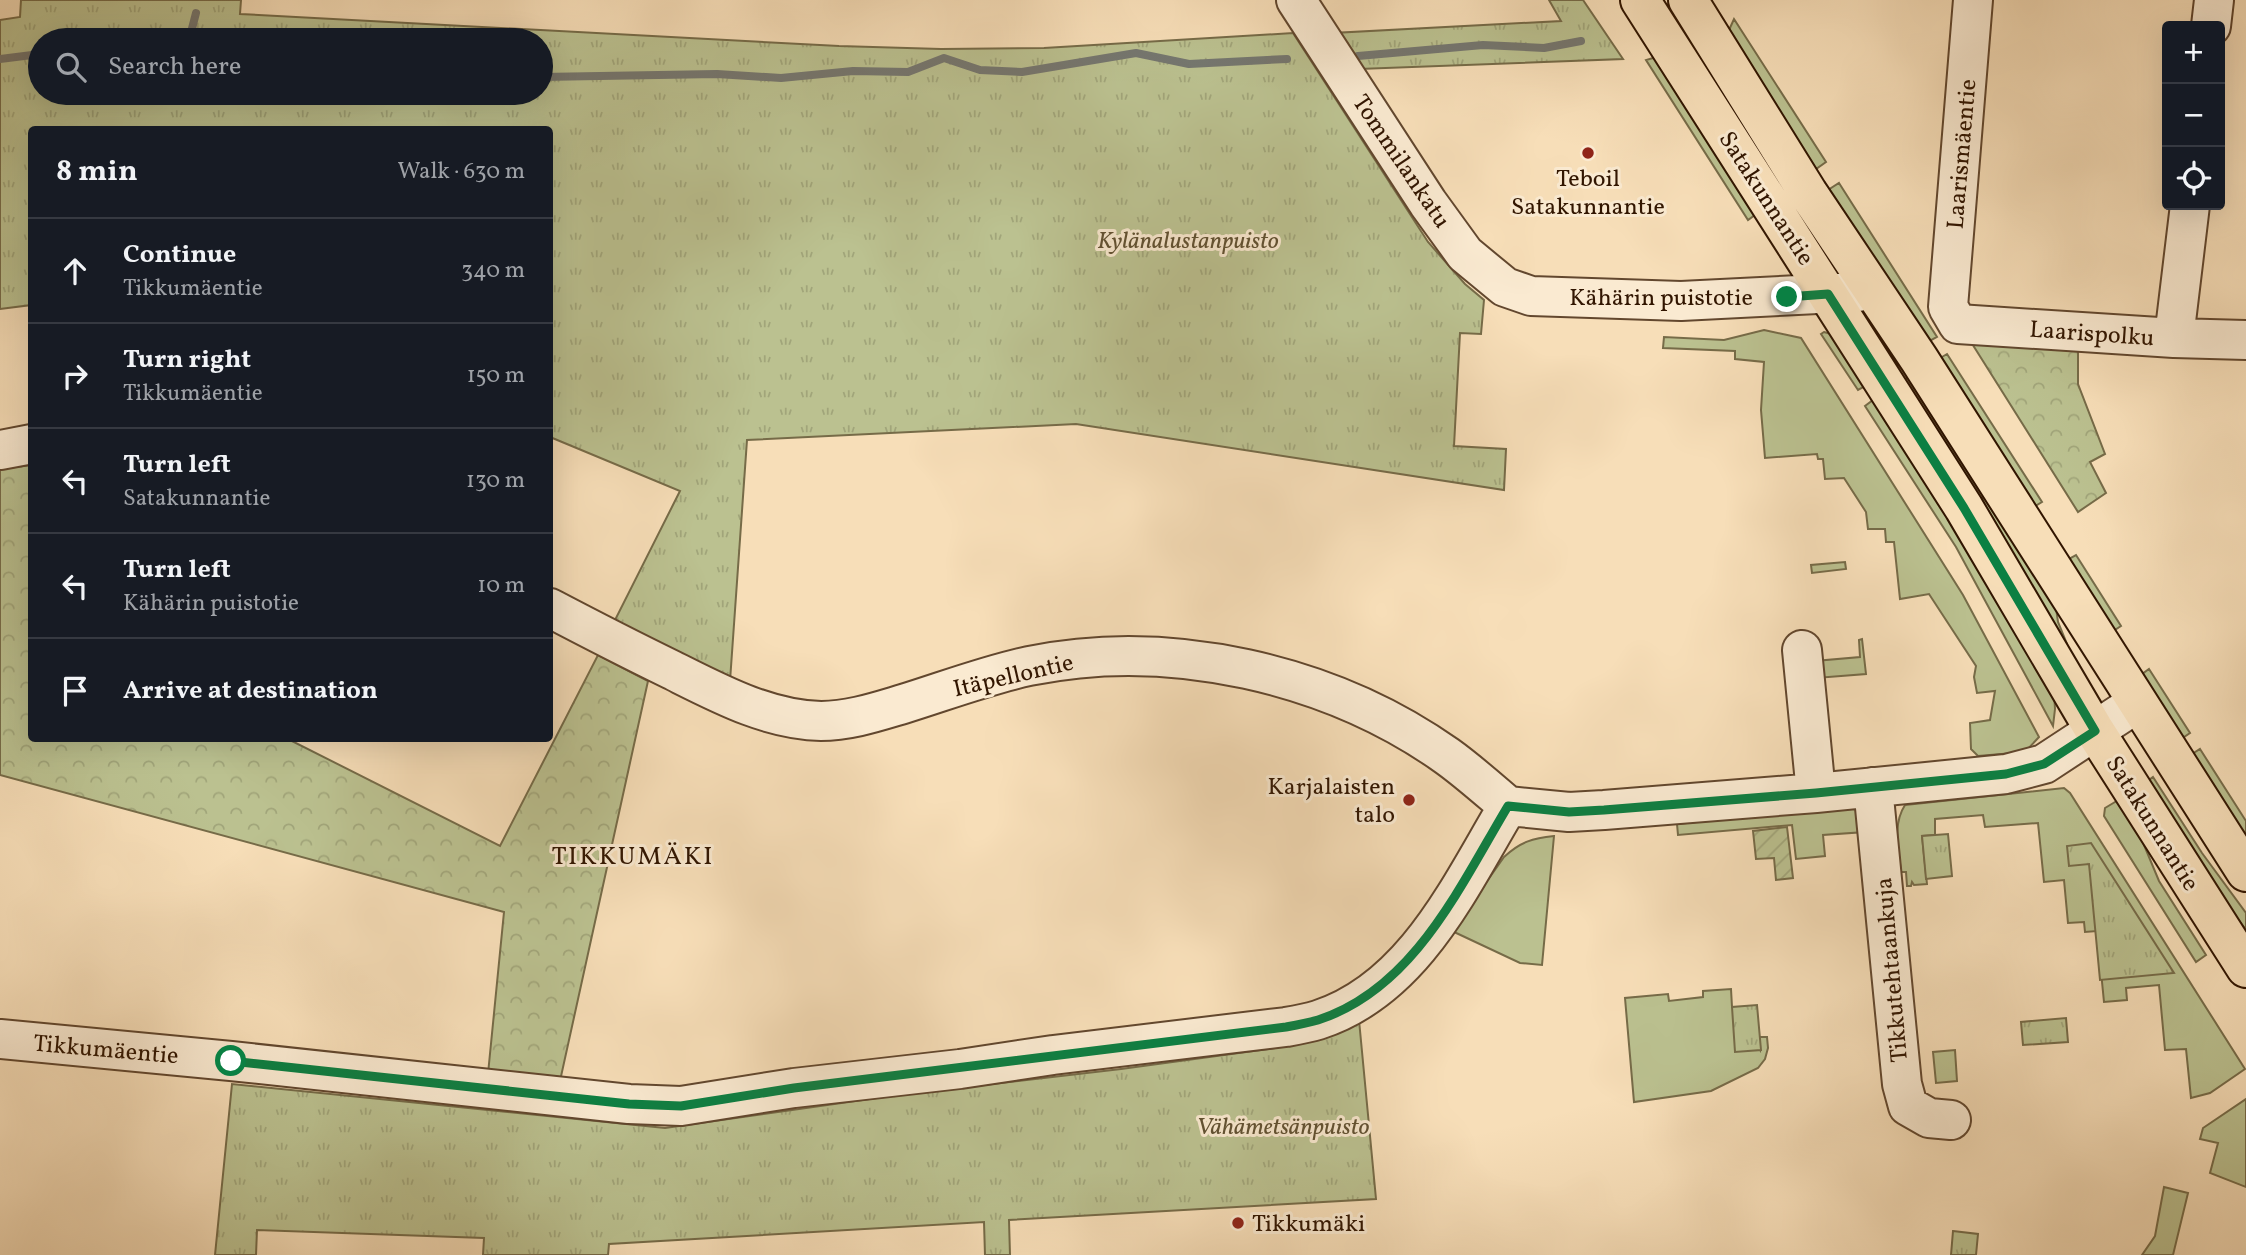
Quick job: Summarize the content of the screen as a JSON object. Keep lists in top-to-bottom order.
{
  "streets": {
    "main road": ["Satakunnantie"],
    "street": [
      "Laarismäentie",
      "Tommilankatu",
      "Kähärin puistotie",
      "Laarispolku",
      "Itäpellontie",
      "Tikkutehtaankuja",
      "Tikkumäentie"
    ]
  },
  "crossings": [
    ["Laarismäentie", "Laarispolku"],
    ["Tommilankatu", "Kähärin puistotie"],
    ["Satakunnantie", "Kähärin puistotie"],
    ["Itäpellontie", "Tikkumäentie"]
  ],
  "districts": ["TIKKUMÄKI"],
  "parks": ["Kylänalustanpuisto", "Vähämetsänpuisto"],
  "places": ["Teboil Satakunnantie", "Karjalaisten talo", "Tikkumäki"],
  "page": {
    "map_buttons": ["+", "−"],
    "search": "Search here",
    "heading": ["8 min", "Walk · 630 m"],
    "list": [
      ["Continue", "Tikkumäentie", "340 m"],
      ["Turn right", "Tikkumäentie", "150 m"],
      ["Turn left", "Satakunnantie", "130 m"],
      ["Turn left", "Kähärin puistotie", "10 m"],
      "Arrive at destination"
    ]
  }
}
